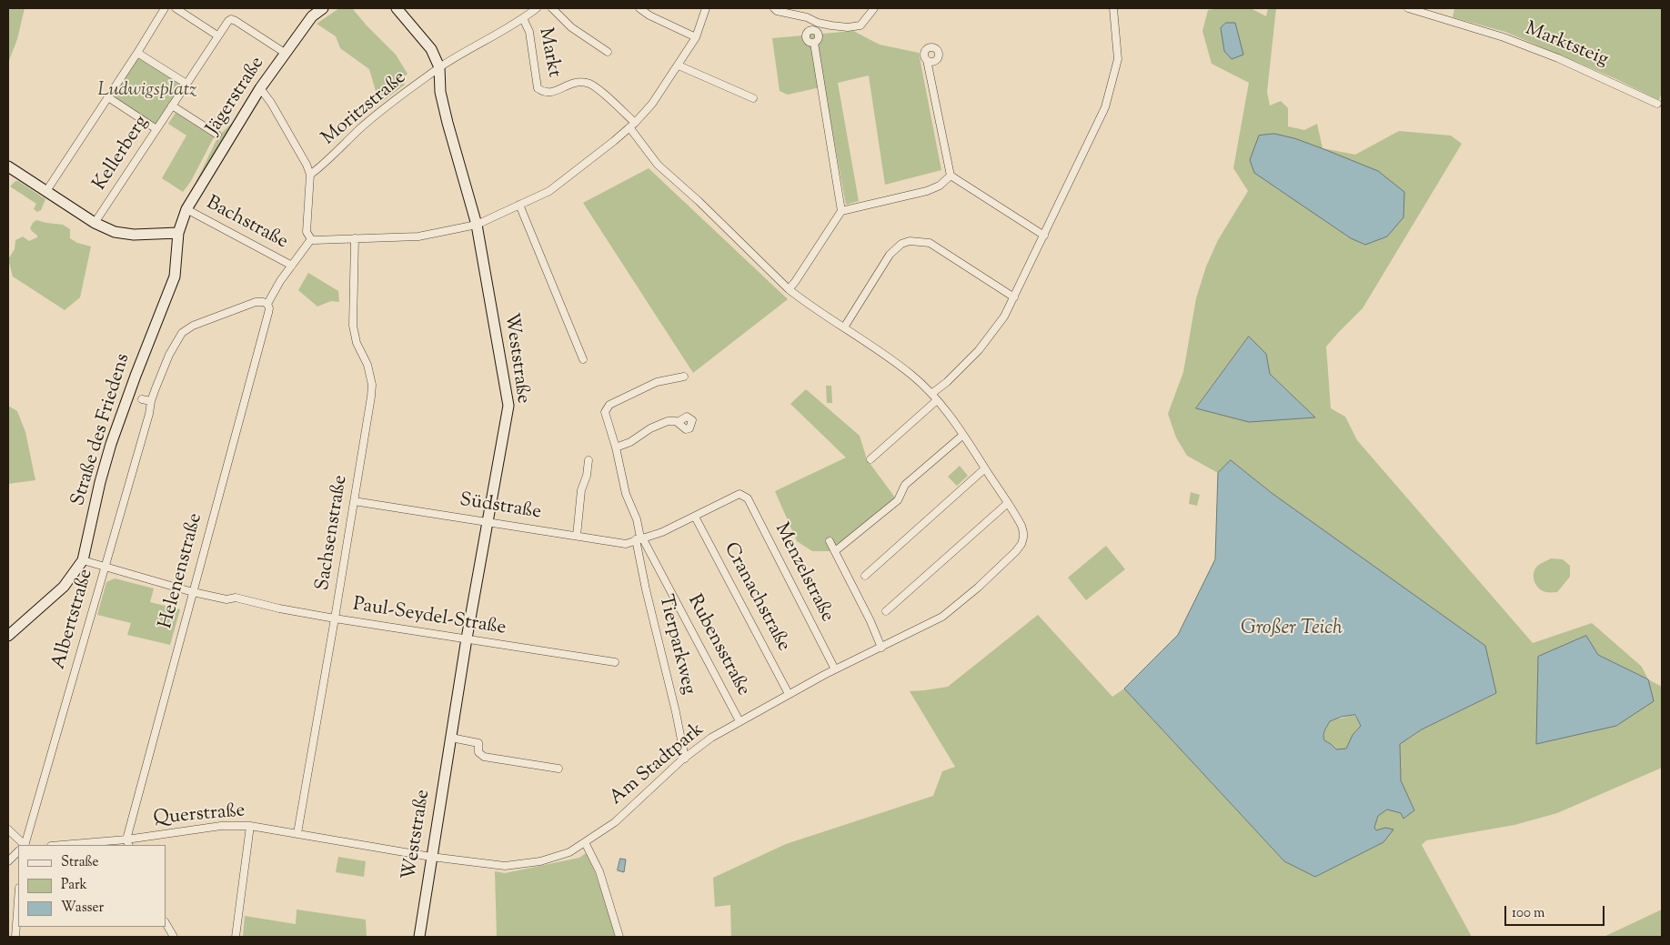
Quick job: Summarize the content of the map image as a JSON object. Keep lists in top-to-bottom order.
{
  "streets": {
    "main road": ["Jägerstraße", "Weststraße", "Straße des Friedens"],
    "street": [
      "Marktsteig",
      "Markt",
      "Moritzstraße",
      "Kellerberg",
      "Bachstraße",
      "Südstraße",
      "Sachsenstraße",
      "Helenenstraße",
      "Menzelstraße",
      "Cranachstraße",
      "Paul-Seydel-Straße",
      "Albertstraße",
      "Tierparkweg",
      "Rubensstraße",
      "Am Stadtpark",
      "Querstraße"
    ]
  },
  "crossings": [
    ["Markt", "Moritzstraße"],
    ["Markt", "Am Stadtpark"],
    ["Jägerstraße", "Kellerberg"],
    ["Jägerstraße", "Bachstraße"],
    ["Jägerstraße", "Straße des Friedens"],
    ["Moritzstraße", "Weststraße"],
    ["Bachstraße", "Straße des Friedens"],
    ["Weststraße", "Südstraße"],
    ["Weststraße", "Paul-Seydel-Straße"],
    ["Weststraße", "Am Stadtpark"],
    ["Weststraße", "Querstraße"],
    ["Straße des Friedens", "Paul-Seydel-Straße"],
    ["Südstraße", "Sachsenstraße"],
    ["Südstraße", "Menzelstraße"],
    ["Südstraße", "Cranachstraße"],
    ["Südstraße", "Tierparkweg"],
    ["Südstraße", "Rubensstraße"],
    ["Sachsenstraße", "Paul-Seydel-Straße"],
    ["Sachsenstraße", "Querstraße"],
    ["Helenenstraße", "Paul-Seydel-Straße"],
    ["Helenenstraße", "Albertstraße"],
    ["Helenenstraße", "Querstraße"],
    ["Menzelstraße", "Am Stadtpark"],
    ["Cranachstraße", "Am Stadtpark"],
    ["Paul-Seydel-Straße", "Albertstraße"],
    ["Tierparkweg", "Rubensstraße"],
    ["Tierparkweg", "Am Stadtpark"],
    ["Rubensstraße", "Am Stadtpark"],
    ["Am Stadtpark", "Querstraße"]
  ],
  "water": ["Großer Teich"],
  "parks": ["Ludwigsplatz"],
  "legend": ["Straße", "Park", "Wasser"],
  "scale_bar": "100 m"
}
